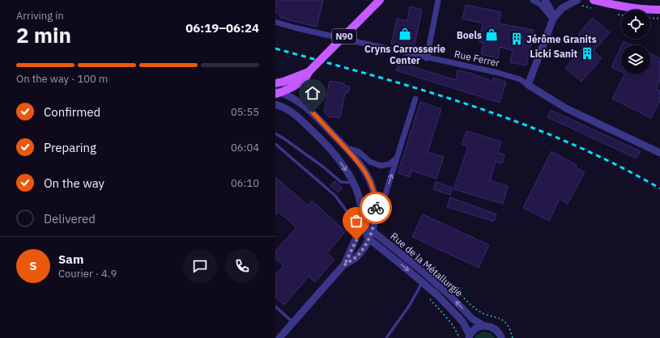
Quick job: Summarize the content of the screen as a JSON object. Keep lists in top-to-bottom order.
{
  "streets": {
    "main road": ["N90"],
    "street": ["Rue Ferrer", "Rue de la Métallurgie"]
  },
  "places": {
    "shop": ["Cryns Carrosserie Center", "Boels"],
    "building": ["Jérôme Granits", "Licki Sanit"]
  },
  "page": {
    "heading": ["2 min", "Arriving in", "06:19–06:24"],
    "panel": ["Sam", "Courier · 4.9"],
    "bar": "On the way · 100 m",
    "list": [
      ["Confirmed", "05:55"],
      ["Preparing", "06:04"],
      ["On the way", "06:10"],
      "Delivered"
    ],
    "round": "S"
  }
}
